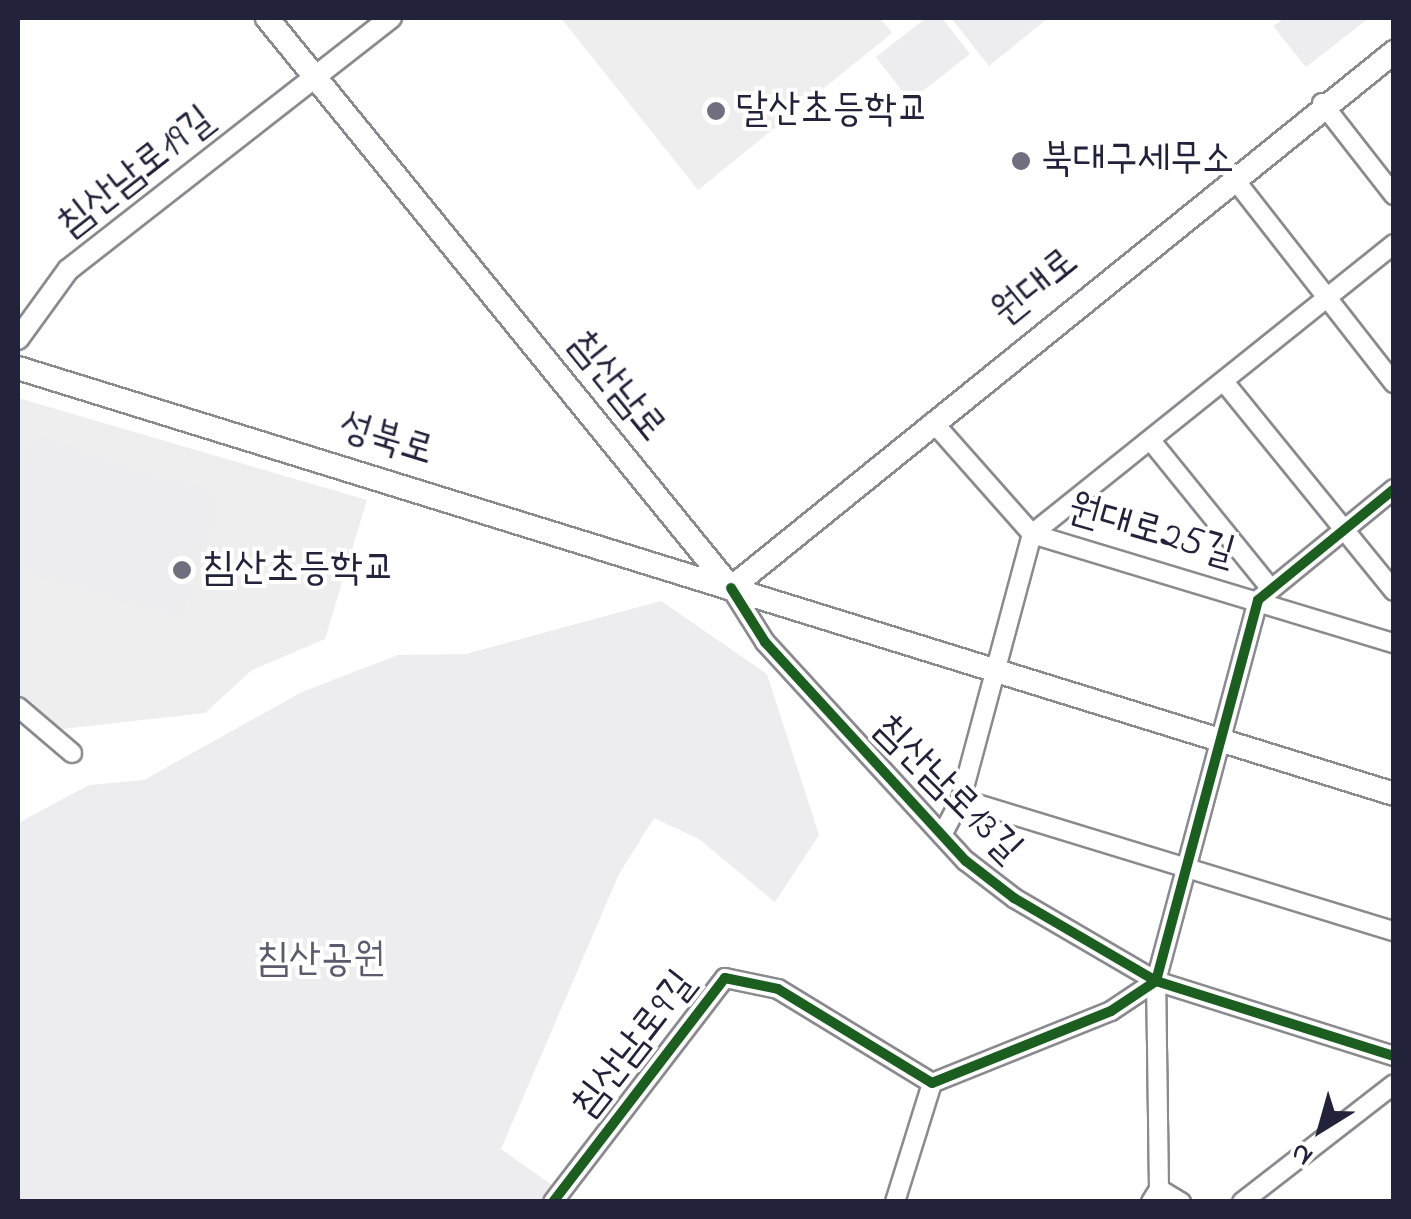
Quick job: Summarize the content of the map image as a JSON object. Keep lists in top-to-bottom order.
{
  "streets": {
    "main road": ["원대로", "침산남로", "성북로"],
    "street": [
      "침산남로19길",
      "원대로25길",
      "침산남로13길",
      "침산남로9길"
    ]
  },
  "crossings": [
    ["침산남로19길", "침산남로"],
    ["원대로", "침산남로"],
    ["원대로", "성북로"],
    ["원대로", "원대로25길"],
    ["원대로", "침산남로13길"],
    ["침산남로", "성북로"],
    ["침산남로", "침산남로13길"],
    ["성북로", "침산남로13길"]
  ],
  "parks": ["침산공원"],
  "places": ["달산초등학교", "북대구세무소", "침산초등학교"],
  "north": "bottom left"
}
